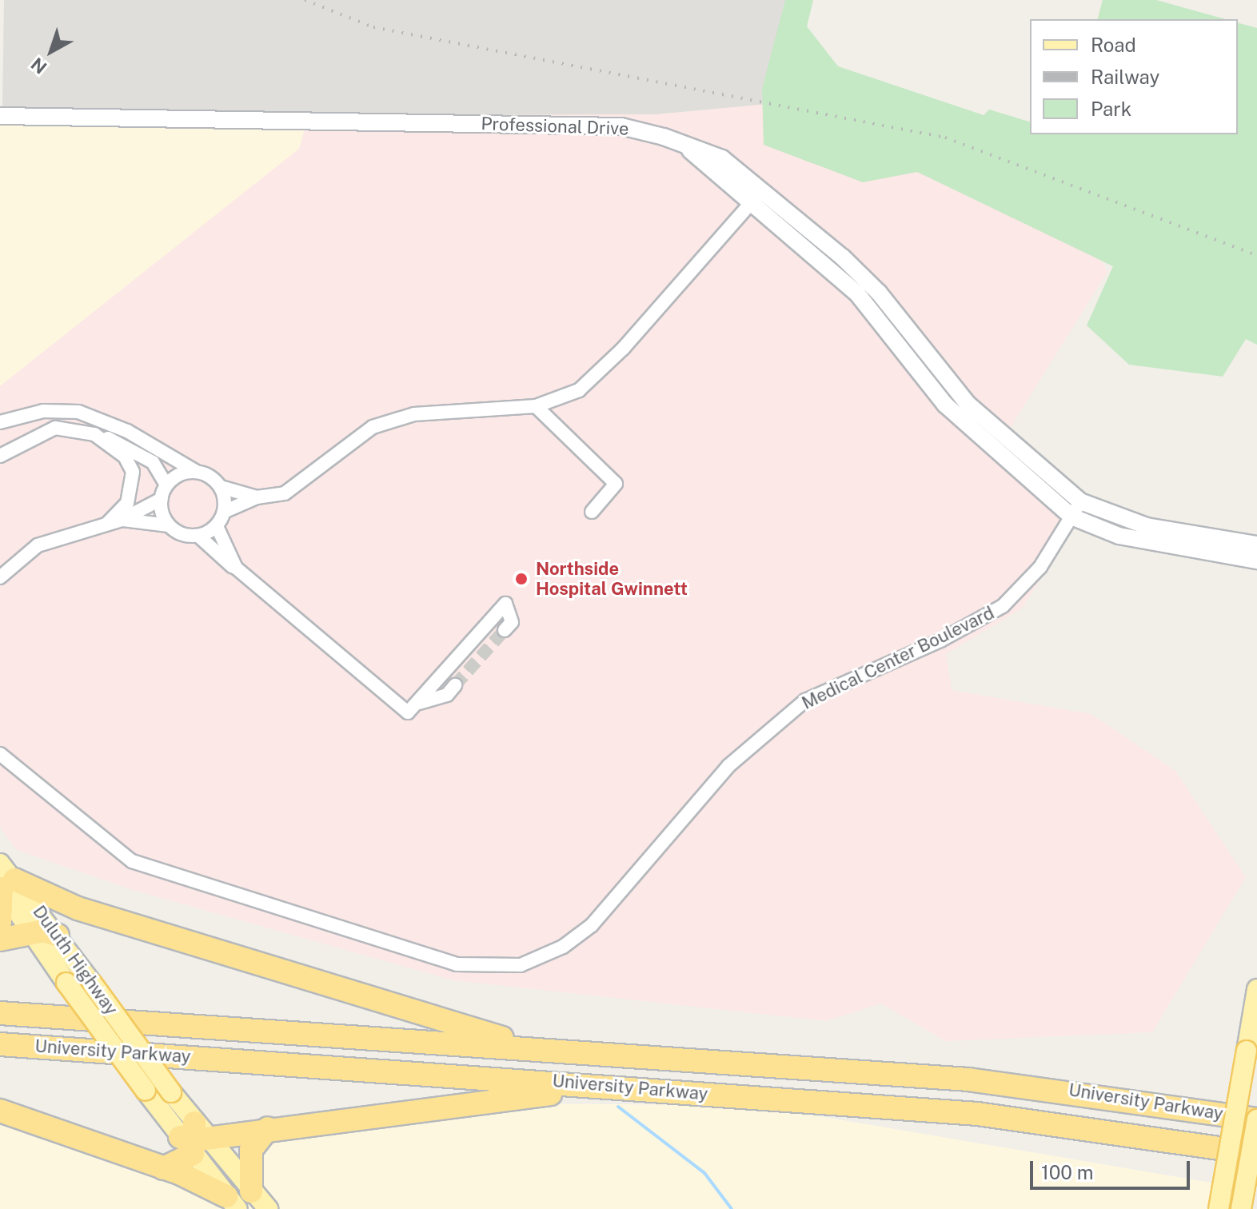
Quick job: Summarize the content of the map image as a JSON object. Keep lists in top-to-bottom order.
{
  "streets": {
    "highway": ["University Parkway"],
    "main road": ["Duluth Highway"],
    "street": ["Professional Drive", "Medical Center Boulevard"]
  },
  "places": ["Northside Hospital Gwinnett"],
  "legend": ["Road", "Railway", "Park"],
  "scale_bar": "100 m",
  "north": "bottom left"
}
